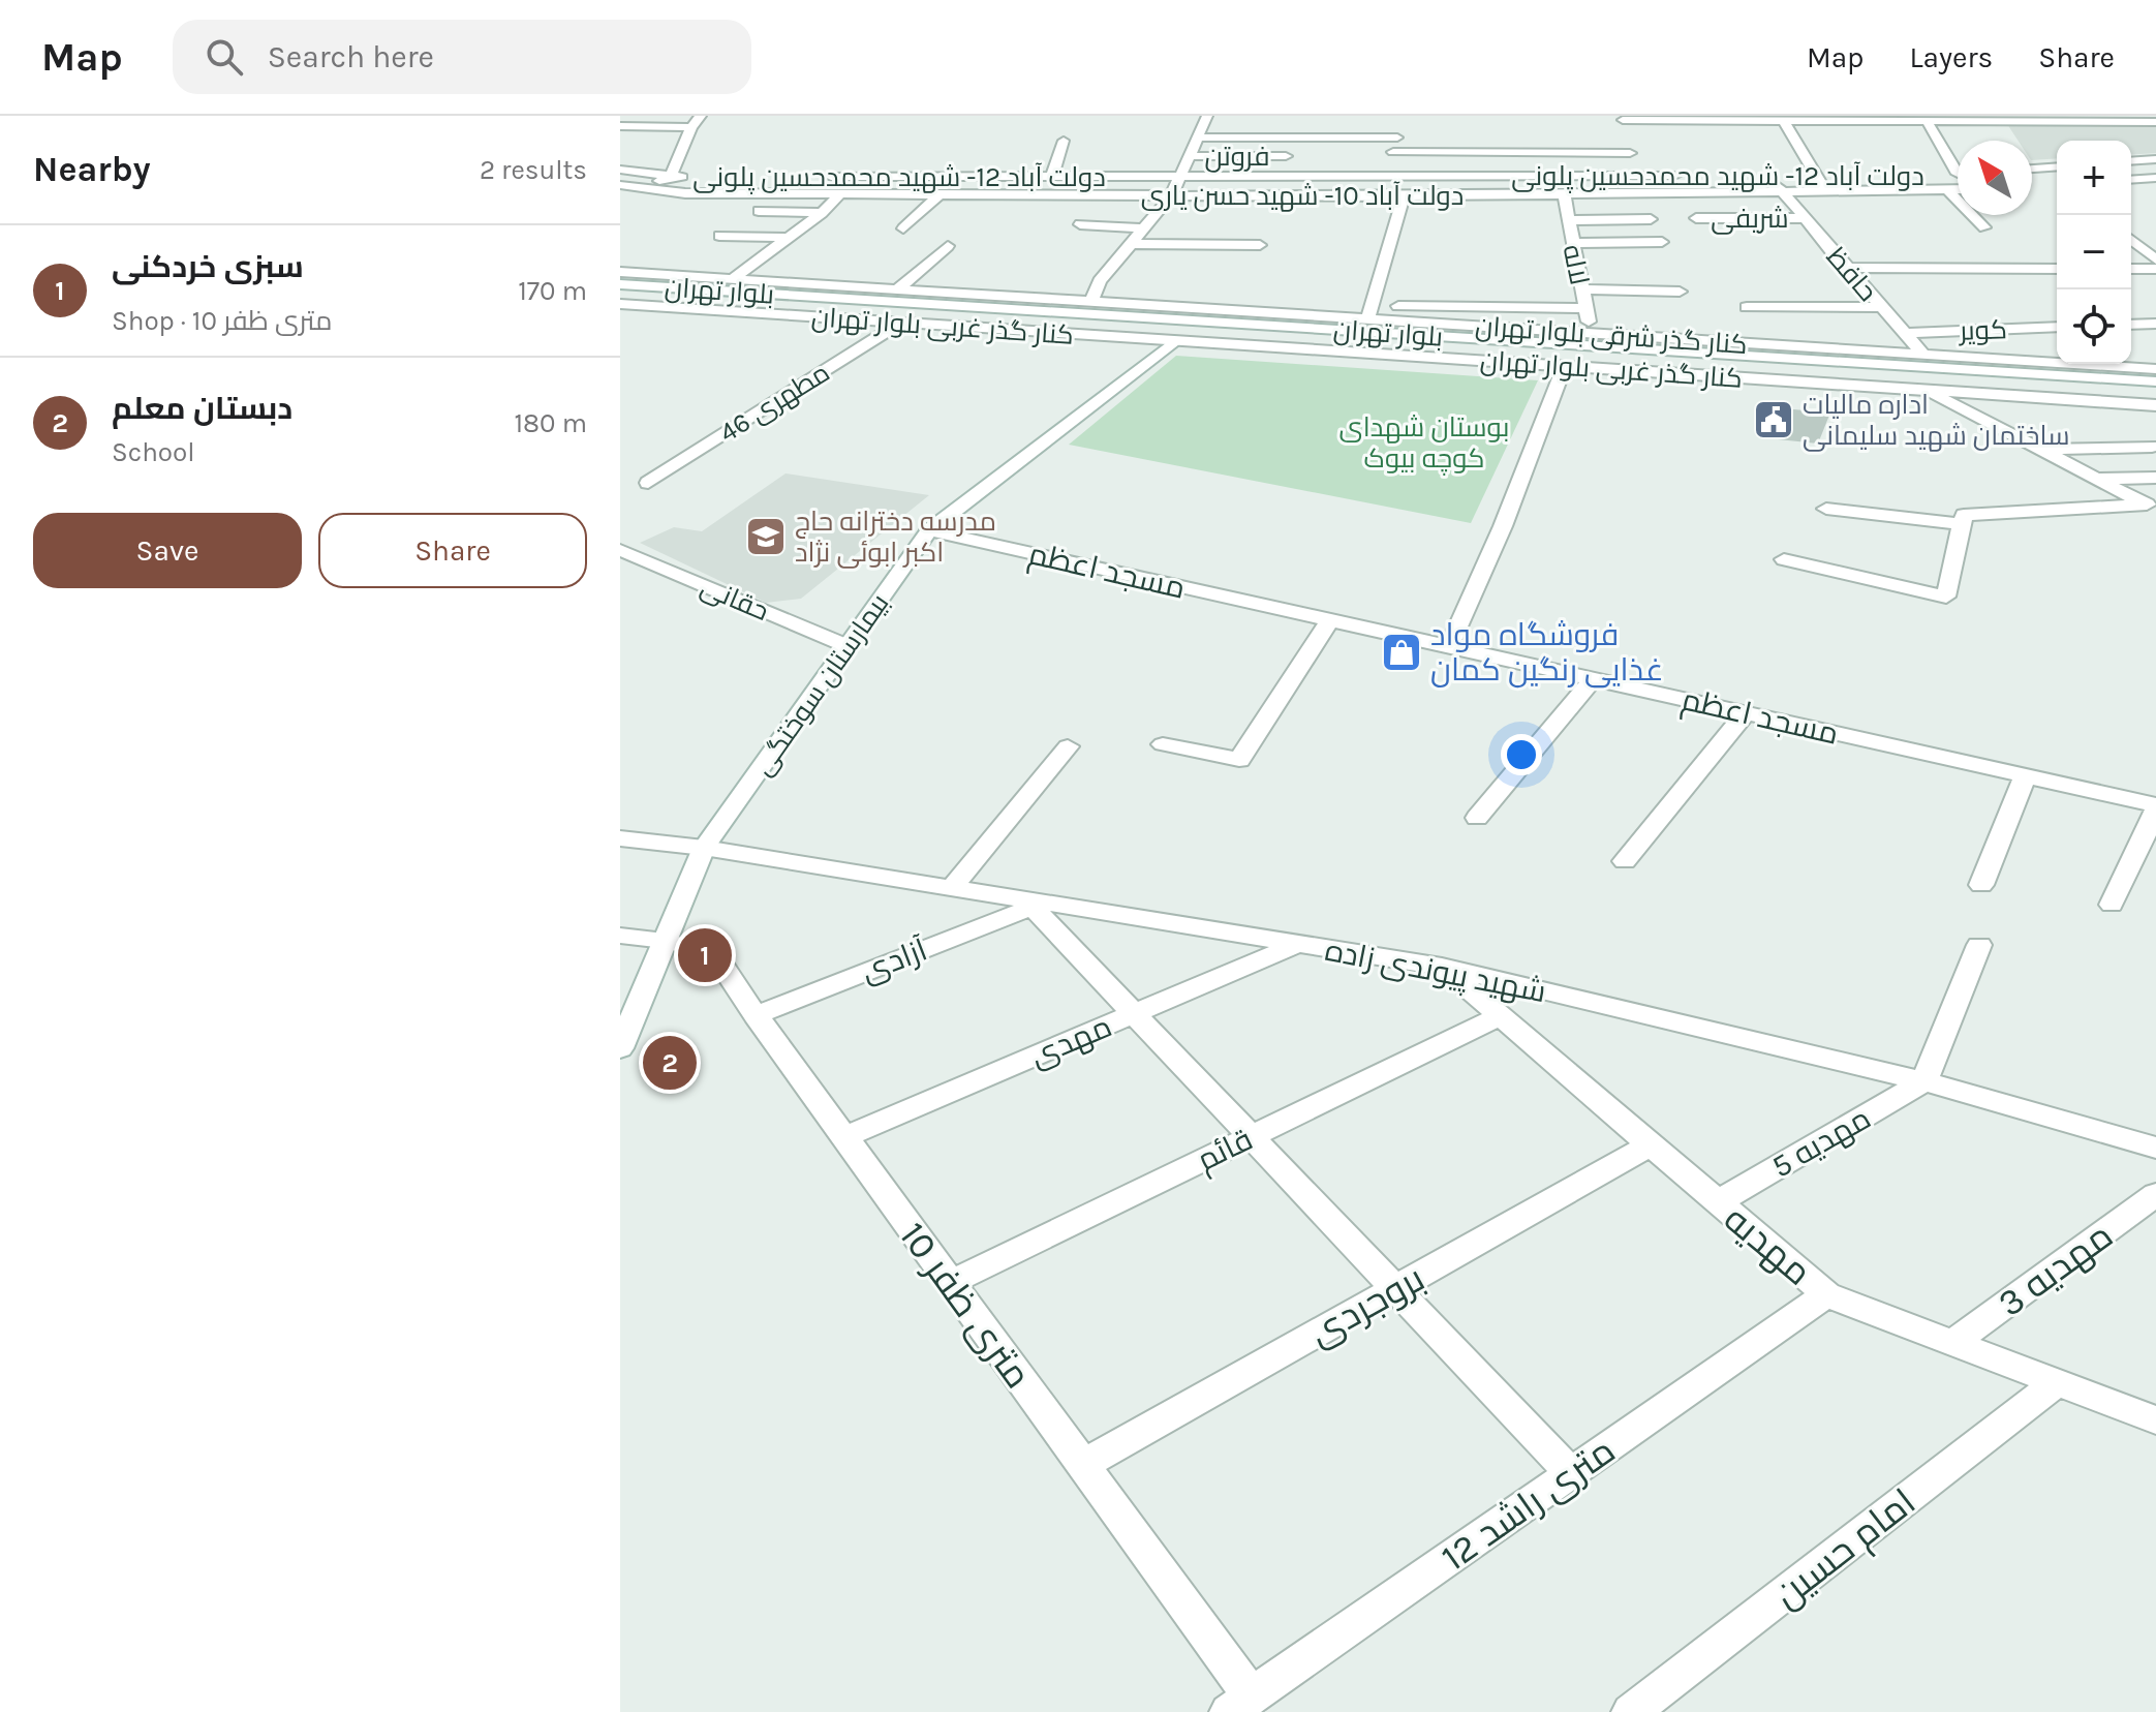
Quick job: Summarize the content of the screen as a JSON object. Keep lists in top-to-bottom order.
{
  "streets": {
    "street": [
      "فروتن",
      "دولت آباد 12- شهید محمدحسین پلونی",
      "دولت آباد 10- شهید حسن یاری",
      "شریفی",
      "لاله",
      "حافظ",
      "بلوار تهران",
      "کنار گذر غربی بلوار تهران",
      "کویر",
      "کنار گذر شرقی بلوار تهران",
      "مطهری 46",
      "مسجد اعظم",
      "حقانی",
      "بیمارستان سوختگی",
      "آزادی",
      "شهید پیوندی زاده",
      "مهدی",
      "مهدیه 5",
      "قائم",
      "مهدیه",
      "مهدیه 3",
      "10 متری ظفر",
      "بروجردی",
      "12 متری راشد",
      "امام حسین"
    ]
  },
  "crossings": [
    ["دولت آباد 12- شهید محمدحسین پلونی", "حافظ"],
    ["دولت آباد 10- شهید حسن یاری", "لاله"],
    ["دولت آباد 10- شهید حسن یاری", "حافظ"],
    ["شریفی", "حافظ"],
    ["لاله", "کنار گذر شرقی بلوار تهران"],
    ["حافظ", "کویر"],
    ["حافظ", "کنار گذر شرقی بلوار تهران"],
    ["کنار گذر غربی بلوار تهران", "مطهری 46"],
    ["کنار گذر غربی بلوار تهران", "بیمارستان سوختگی"],
    ["مسجد اعظم", "بیمارستان سوختگی"],
    ["حقانی", "بیمارستان سوختگی"],
    ["بیمارستان سوختگی", "شهید پیوندی زاده"],
    ["بیمارستان سوختگی", "10 متری ظفر"],
    ["آزادی", "شهید پیوندی زاده"],
    ["آزادی", "10 متری ظفر"],
    ["شهید پیوندی زاده", "مهدی"],
    ["شهید پیوندی زاده", "مهدیه 5"],
    ["شهید پیوندی زاده", "مهدیه"],
    ["مهدی", "10 متری ظفر"],
    ["مهدیه 5", "مهدیه"],
    ["قائم", "مهدیه"],
    ["قائم", "10 متری ظفر"],
    ["مهدیه", "مهدیه 3"],
    ["مهدیه", "بروجردی"],
    ["مهدیه", "12 متری راشد"],
    ["مهدیه", "امام حسین"],
    ["10 متری ظفر", "بروجردی"],
    ["10 متری ظفر", "12 متری راشد"]
  ],
  "parks": ["بوستان شهدای کوچه بیوک"],
  "places": {
    "public building": ["اداره مالیات ساختمان شهید سلیمانی"],
    "school or university": ["مدرسه دخترانه حاج اکبر ابوئی نژاد"],
    "shop": ["فروشگاه مواد غذایی رنگین کمان"]
  },
  "north": "top left",
  "page": {
    "header": "Map",
    "search": "Search here",
    "nav": ["Map", "Layers", "Share"],
    "heading": ["Nearby", "2 results"],
    "map_buttons": ["+", "−"],
    "list": [
      {
        "mark": "1",
        "name": "سبزی خردکنی",
        "note": "Shop · 10 متری ظفر",
        "value": "170 m"
      },
      {
        "mark": "2",
        "name": "دبستان معلم",
        "note": "School",
        "value": "180 m"
      }
    ],
    "buttons": ["Save", "Share"],
    "pins": ["1", "2"]
  }
}
